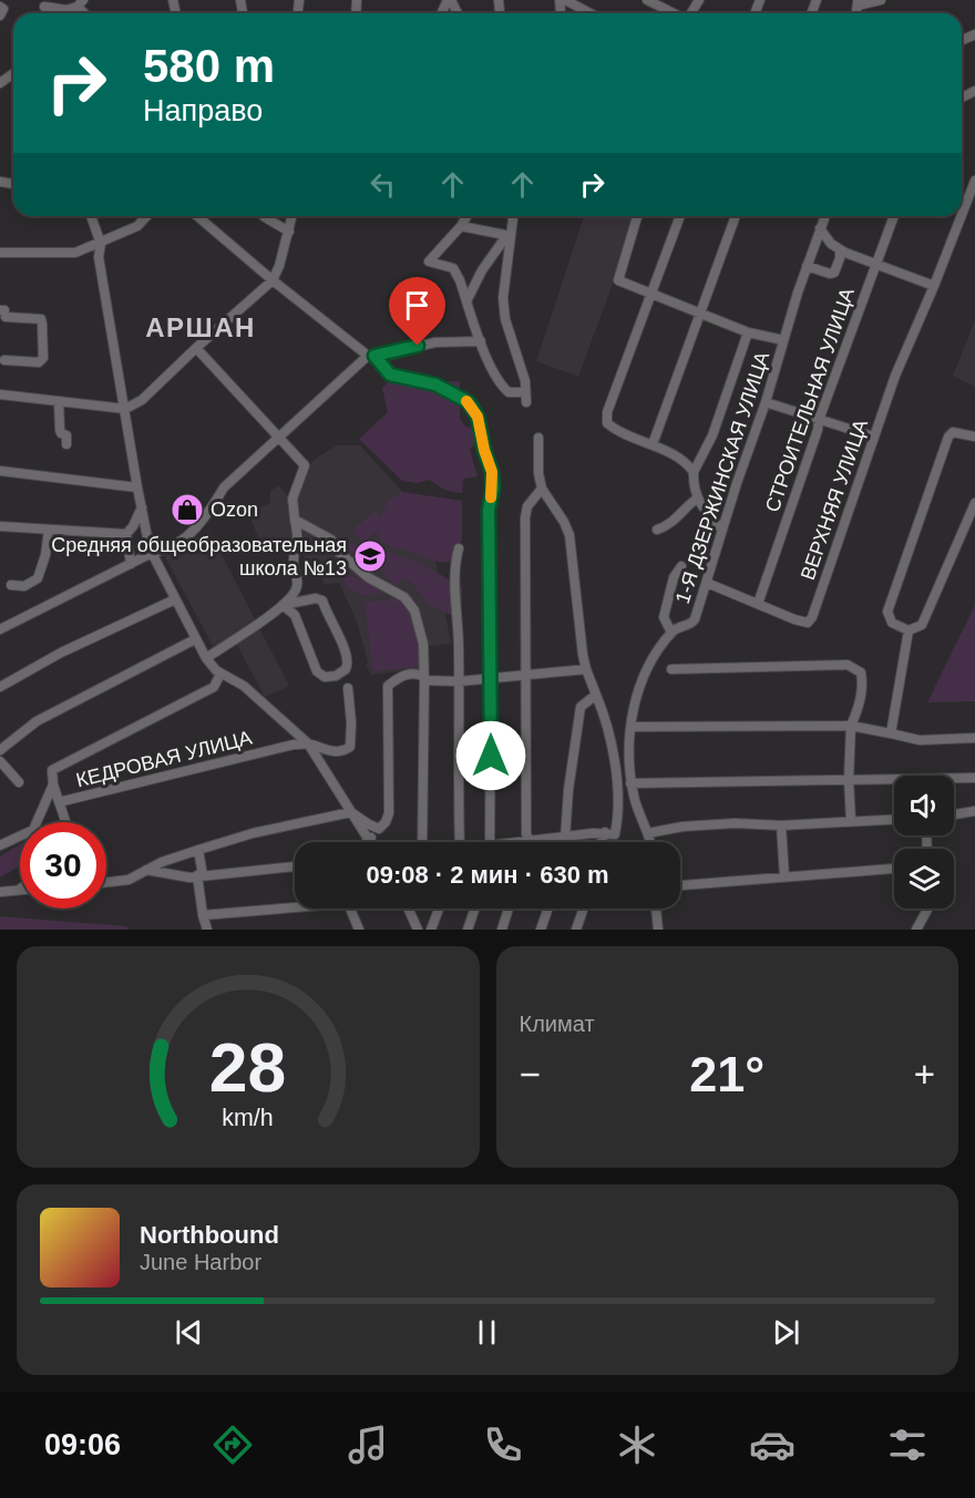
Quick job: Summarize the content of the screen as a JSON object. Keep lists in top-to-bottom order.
{
  "streets": {
    "street": [
      "СТРОИТЕЛЬНАЯ УЛИЦА",
      "1-Я ДЗЕРЖИНСКАЯ УЛИЦА",
      "ВЕРХНЯЯ УЛИЦА",
      "КЕДРОВАЯ УЛИЦА"
    ]
  },
  "crossings": [
    ["СТРОИТЕЛЬНАЯ УЛИЦА", "ВЕРХНЯЯ УЛИЦА"],
    ["1-Я ДЗЕРЖИНСКАЯ УЛИЦА", "ВЕРХНЯЯ УЛИЦА"]
  ],
  "districts": ["АРШАН"],
  "places": {
    "shop": ["Ozon"],
    "school or university": ["Средняя общеобразовательная школа №13"]
  },
  "page": {
    "turn": ["580 m", "Направо"],
    "limit": "30",
    "trip": "09:08 · 2 мин · 630 m",
    "tile": "Климат",
    "heat": ["−", "21°", "+"],
    "song": ["Northbound", "June Harbor"],
    "tabs": "09:06",
    "gauge": ["28", "km/h"]
  }
}
